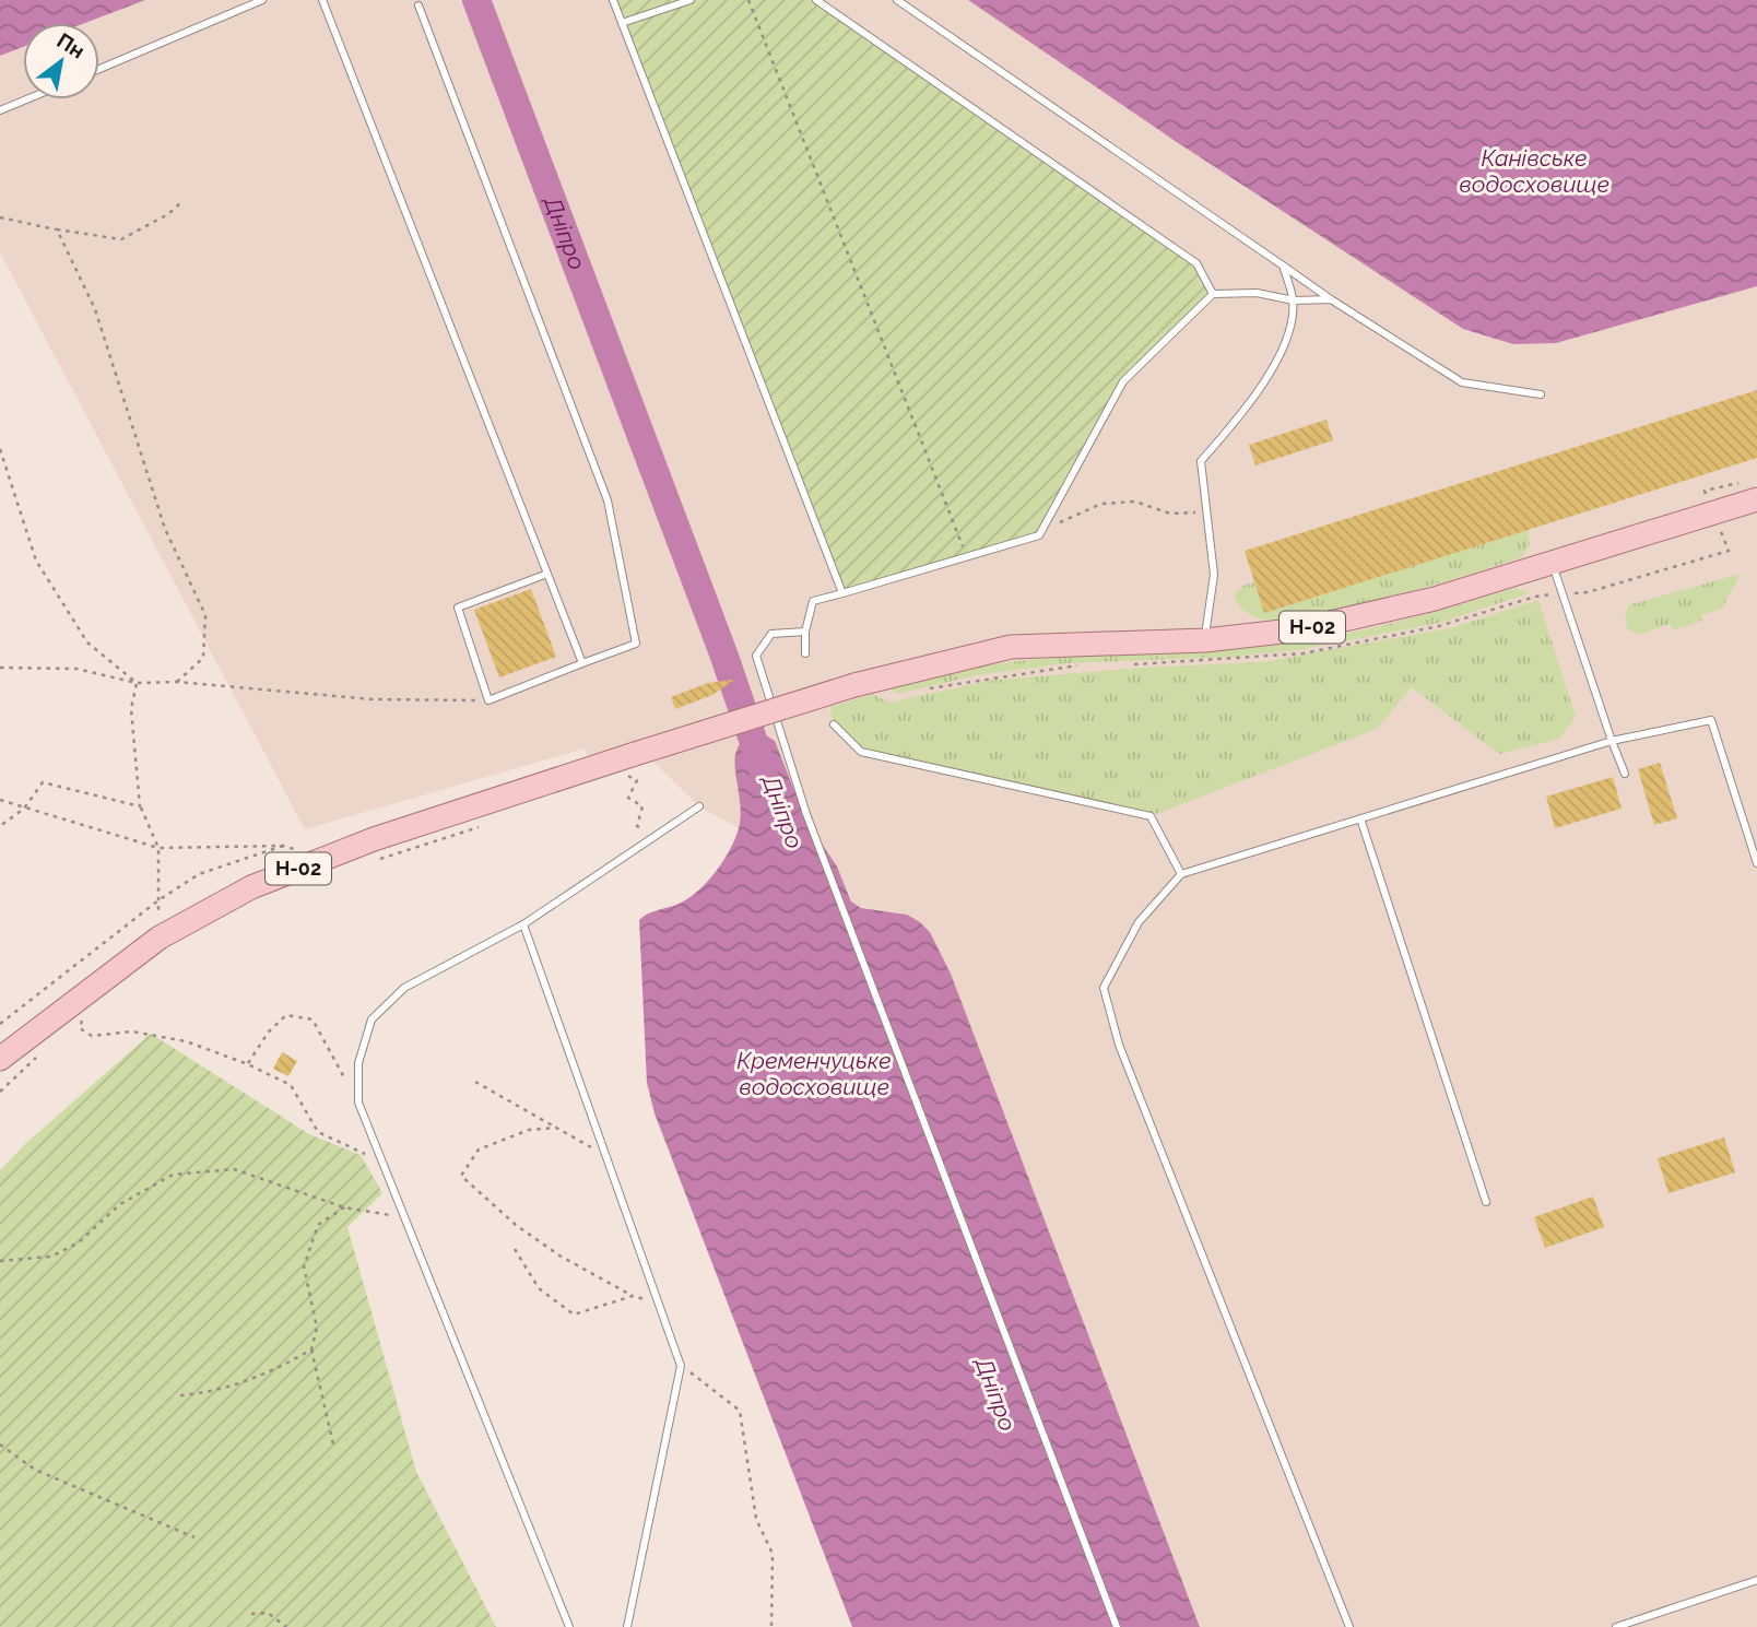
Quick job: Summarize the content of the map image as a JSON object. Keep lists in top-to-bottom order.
{
  "streets": {
    "main road": ["Н-02"]
  },
  "water": ["Канівське водосховище", "Дніпро", "Кременчуцьке водосховище"],
  "north": "top right"
}
